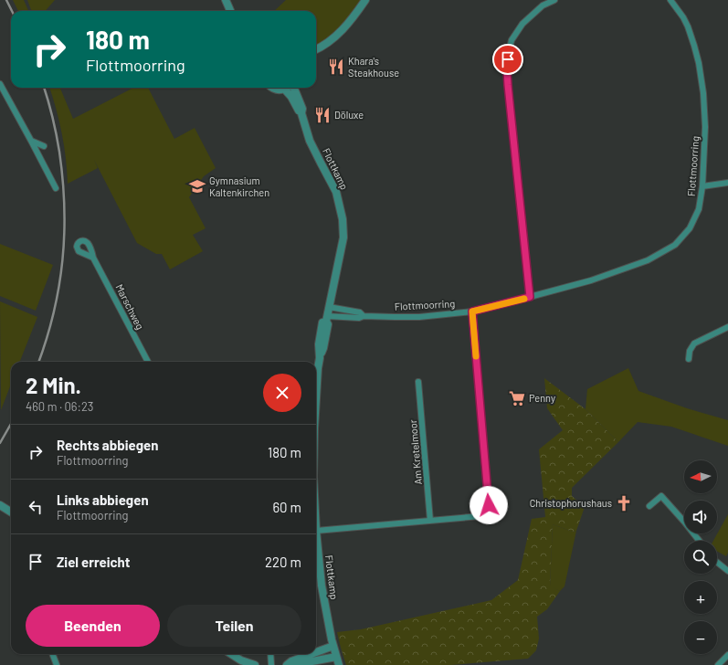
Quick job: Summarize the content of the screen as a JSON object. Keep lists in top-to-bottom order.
{
  "streets": {
    "street": [
      "Flottmoorring",
      "Flottkamp",
      "Marschweg",
      "Am Kretelmoor"
    ]
  },
  "crossings": [
    ["Flottmoorring", "Flottkamp"]
  ],
  "places": {
    "restaurant": ["Khara's Steakhouse", "Döluxe"],
    "school or university": ["Gymnasium Kaltenkirchen"],
    "supermarket": ["Penny"],
    "church": ["Christophorushaus"]
  },
  "north": "left",
  "page": {
    "turn": ["180 m", "Flottmoorring"],
    "heading": ["2 Min.", "460 m · 06:23"],
    "list": [
      {
        "name": "Rechts abbiegen",
        "note": "Flottmoorring",
        "value": "180 m"
      },
      {
        "name": "Links abbiegen",
        "note": "Flottmoorring",
        "value": "60 m"
      },
      {
        "name": "Ziel erreicht",
        "value": "220 m"
      }
    ],
    "map_buttons": ["+", "−"],
    "buttons": ["Beenden", "Teilen"]
  }
}
